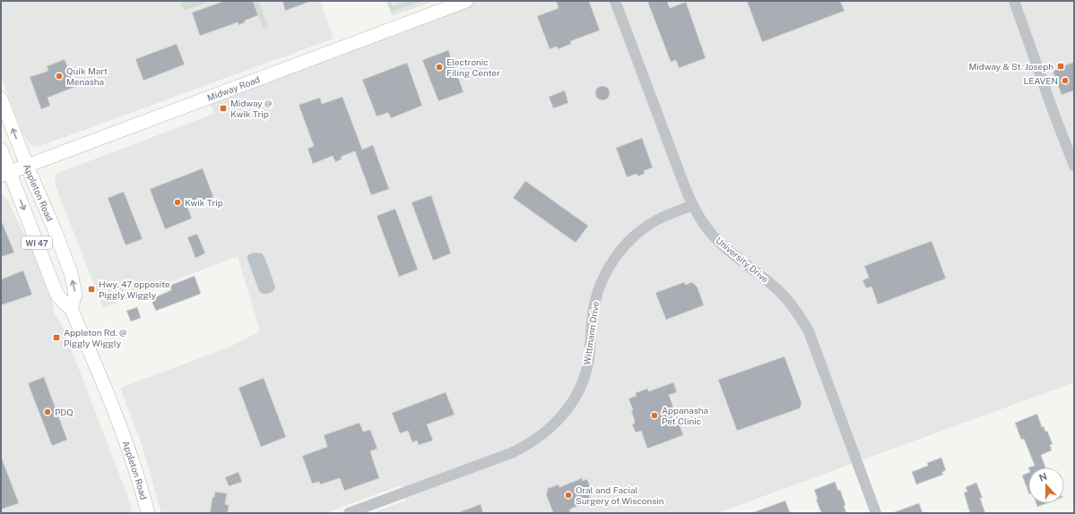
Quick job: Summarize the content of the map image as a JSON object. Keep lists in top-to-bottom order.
{
  "streets": {
    "main road": ["Midway Road", "Appleton Road", "WI 47"],
    "street": ["University Drive", "Wittmann Drive"]
  },
  "crossings": [
    ["Midway Road", "Appleton Road"],
    ["University Drive", "Wittmann Drive"]
  ],
  "places": {
    "transit": [
      "Midway & St. Joseph",
      "Midway @ Kwik Trip",
      "Hwy. 47 opposite Piggly Wiggly",
      "Appleton Rd. @ Piggly Wiggly"
    ],
    "other": [
      "Electronic Filing Center",
      "Quik Mart Menasha",
      "LEAVEN",
      "Kwik Trip",
      "PDQ",
      "Appanasha Pet Clinic",
      "Oral and Facial Surgery of Wisconsin"
    ]
  },
  "north": "top"
}
